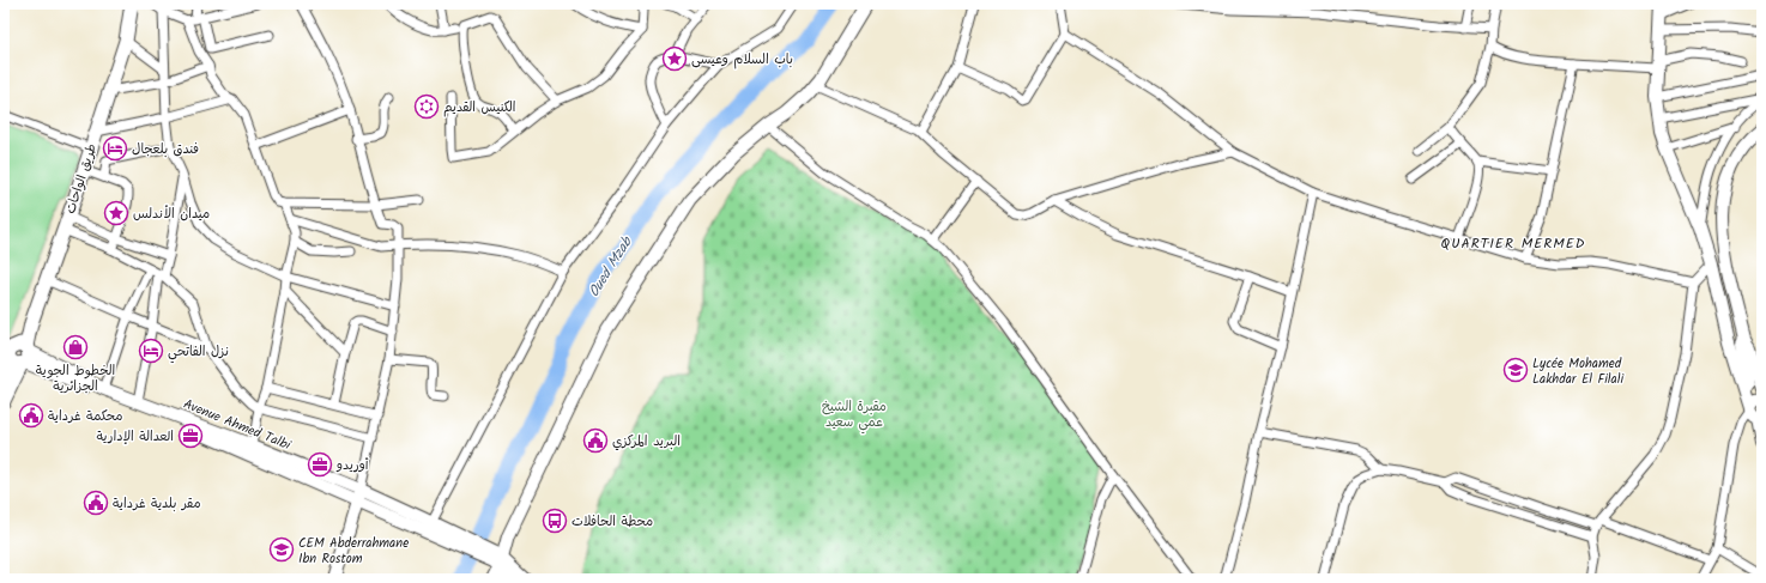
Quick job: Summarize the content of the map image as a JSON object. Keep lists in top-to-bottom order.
{
  "streets": {
    "main road": ["طريق الواحات", "Avenue Ahmed Talbi"]
  },
  "crossings": [
    ["طريق الواحات", "Avenue Ahmed Talbi"]
  ],
  "districts": ["QUARTIER MERMED"],
  "water": ["Oued Mzab"],
  "parks": ["مقبرة الشيخ عمي سعيد"],
  "places": {
    "place": ["باب السلام وعيسى", "ميدان الأندلس"],
    "synagogue": ["الكنيس القديم"],
    "hotel": ["فندق بلعجال", "نزل الفاتحي"],
    "shop": ["الخطوط الجوية الجزائرية"],
    "school or university": ["Lycée Mohamed Lakhdar El Filali", "CEM Abderrahmane Ibn Rostom"],
    "public building": ["محكمة غرداية", "البريد المركزي", "مقر بلدية غرداية"],
    "office": ["العدالة الإدارية", "أوريدو"],
    "bus stop": ["محطة الحافلات"]
  }
}
